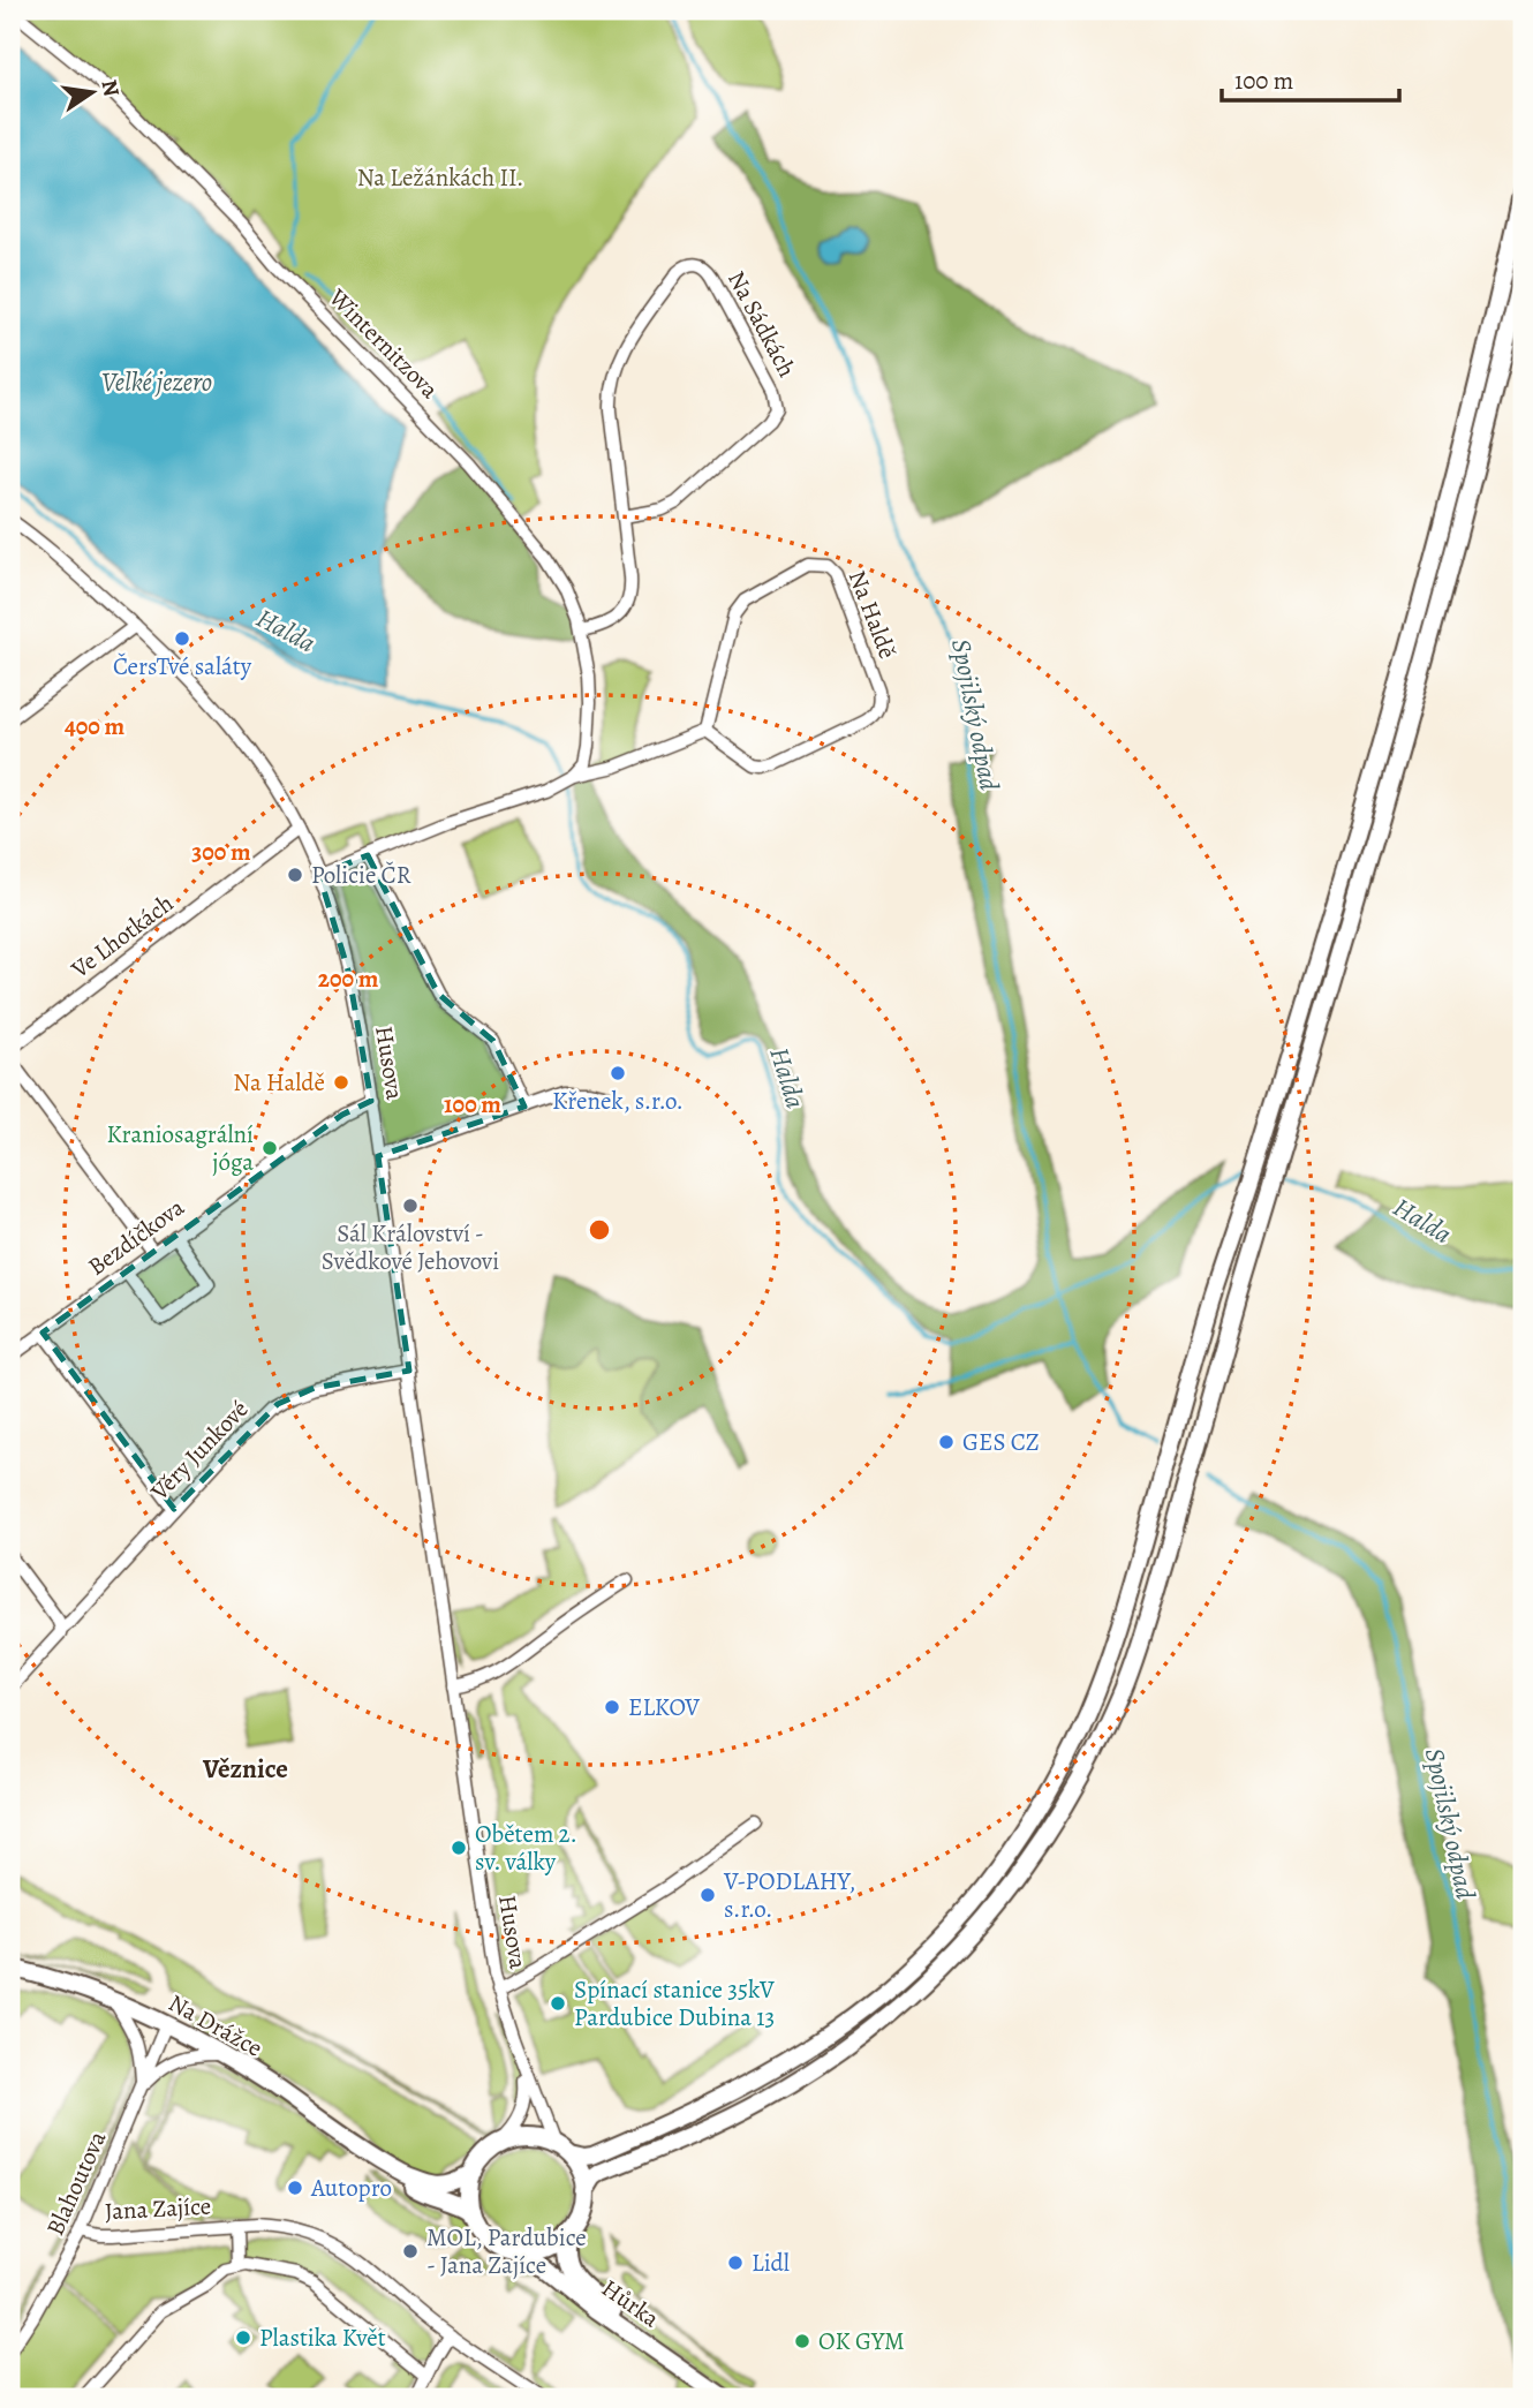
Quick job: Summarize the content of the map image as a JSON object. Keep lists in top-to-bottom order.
{
  "streets": {
    "main road": ["Husova", "Na Drážce", "Hůrka"],
    "street": [
      "Na Sádkách",
      "Winternitzova",
      "Na Haldě",
      "Ve Lhotkách",
      "Bezdíčkova",
      "Věry Junkové",
      "Blahoutova",
      "Jana Zajíce"
    ]
  },
  "crossings": [
    ["Na Sádkách", "Winternitzova"],
    ["Ve Lhotkách", "Husova"],
    ["Husova", "Bezdíčkova"],
    ["Husova", "Věry Junkové"],
    ["Husova", "Na Drážce"],
    ["Husova", "Hůrka"],
    ["Na Drážce", "Blahoutova"],
    ["Na Drážce", "Hůrka"],
    ["Blahoutova", "Jana Zajíce"]
  ],
  "districts": ["Věznice"],
  "water": ["Velké jezero", "Halda", "Spojilský odpad"],
  "parks": ["Na Ležánkách II."],
  "places": [
    "ČersTvé saláty",
    "Policie ČR",
    "Křenek, s.r.o.",
    "Na Haldě",
    "Kraniosagrální jóga",
    "Sál Království - Svědkové Jehovovi",
    "GES CZ",
    "ELKOV",
    "Obětem 2. sv. války",
    "V-PODLAHY, s.r.o.",
    "Spínací stanice 35kV Pardubice Dubina 13",
    "Autopro",
    "MOL, Pardubice - Jana Zajíce",
    "Lidl",
    "Plastika Květ",
    "OK GYM"
  ],
  "scale_bar": "100 m",
  "north": "right",
  "rings": [
    "400 m",
    "300 m",
    "200 m",
    "100 m"
  ]
}
